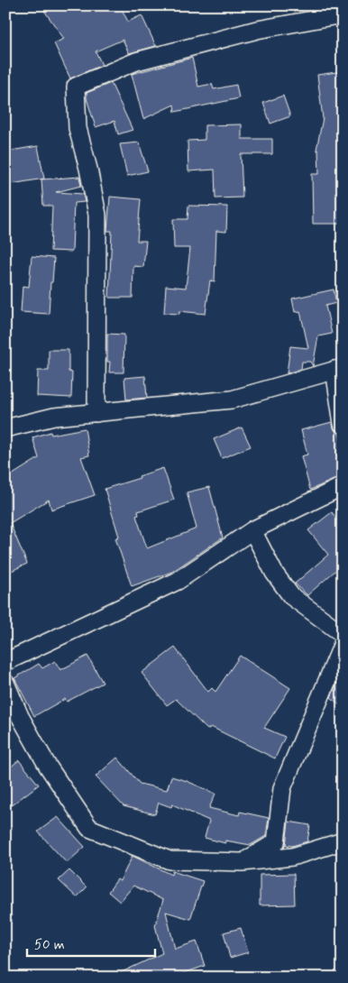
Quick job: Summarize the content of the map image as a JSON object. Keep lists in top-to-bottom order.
{
  "scale_bar": "50 m"
}
